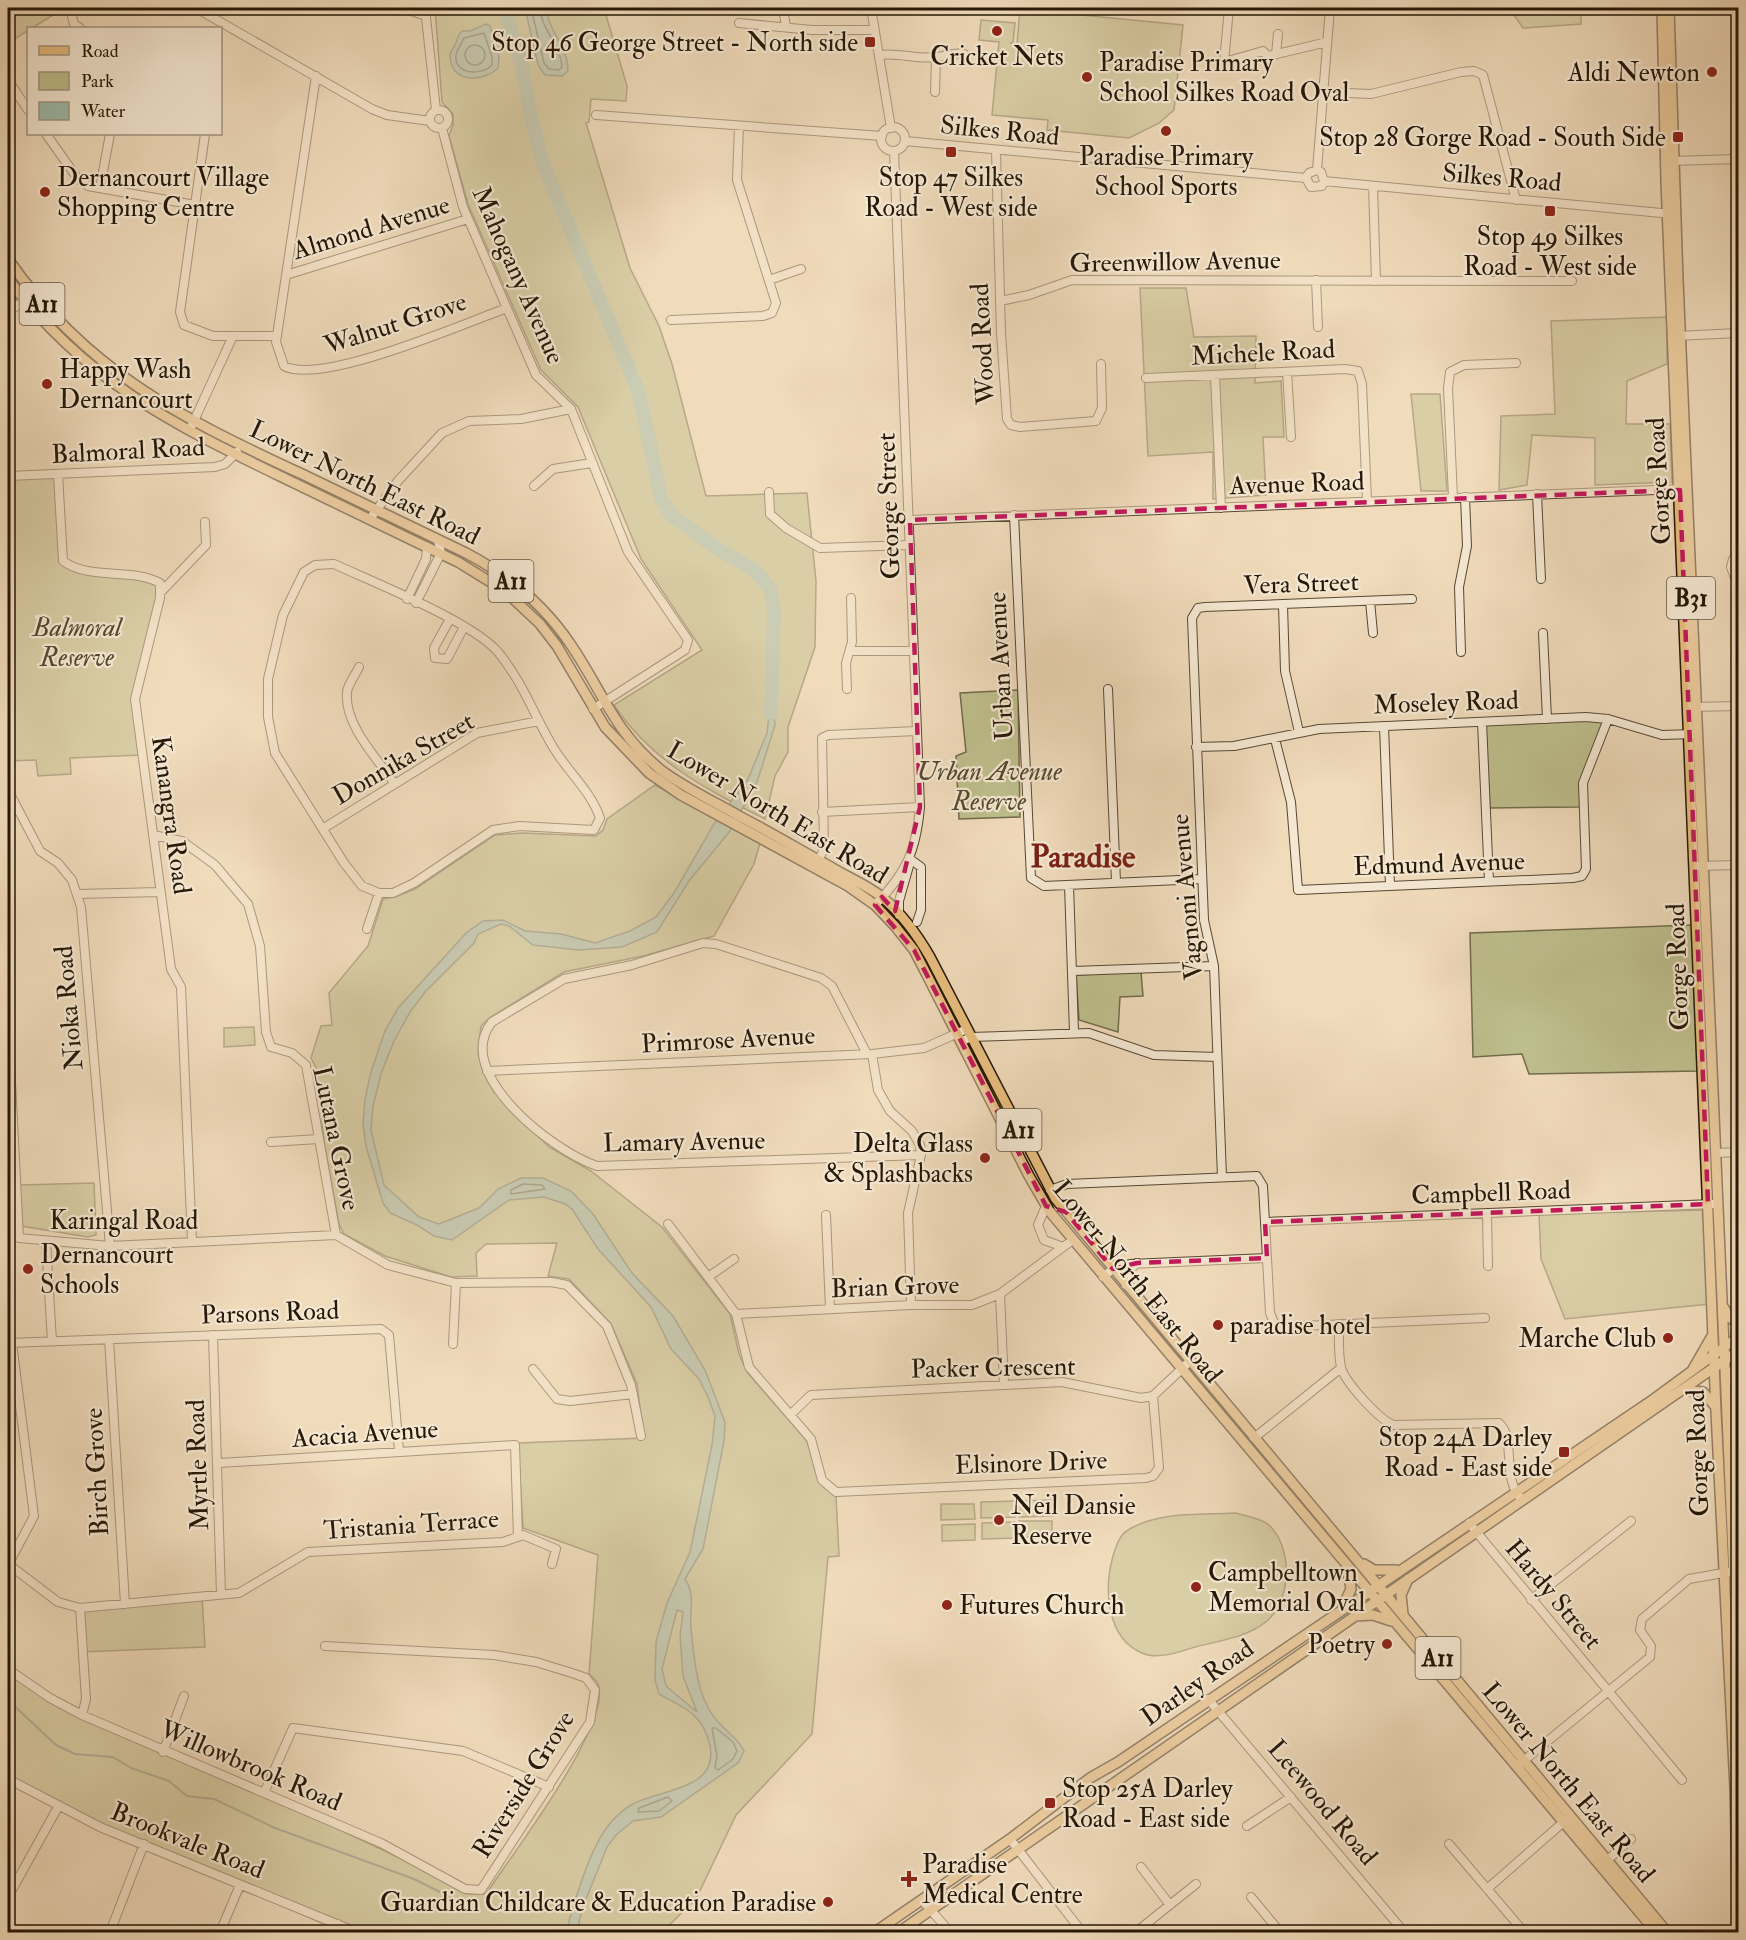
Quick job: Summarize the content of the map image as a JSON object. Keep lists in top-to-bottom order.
{
  "streets": {
    "main road": [
      "A11",
      "Gorge Road",
      "Lower North East Road",
      "B31",
      "Darley Road"
    ],
    "street": [
      "Silkes Road",
      "Almond Avenue",
      "Greenwillow Avenue",
      "Mahogany Avenue",
      "Walnut Grove",
      "Wood Road",
      "Michele Road",
      "Balmoral Road",
      "Avenue Road",
      "George Street",
      "Vera Street",
      "Urban Avenue",
      "Moseley Road",
      "Donnika Street",
      "Kanangra Road",
      "Edmund Avenue",
      "Vagnoni Avenue",
      "Nioka Road",
      "Primrose Avenue",
      "Lutana Grove",
      "Lamary Avenue",
      "Campbell Road",
      "Karingal Road",
      "Brian Grove",
      "Parsons Road",
      "Packer Crescent",
      "Acacia Avenue",
      "Elsinore Drive",
      "Myrtle Road",
      "Birch Grove",
      "Tristania Terrace",
      "Hardy Street",
      "Willowbrook Road",
      "Riverside Grove",
      "Leewood Road",
      "Brookvale Road"
    ]
  },
  "crossings": [
    ["Silkes Road", "Wood Road"],
    ["Silkes Road", "Gorge Road"],
    ["Silkes Road", "George Street"],
    ["Almond Avenue", "Mahogany Avenue"],
    ["Greenwillow Avenue", "Wood Road"],
    ["Mahogany Avenue", "Walnut Grove"],
    ["Mahogany Avenue", "Lower North East Road"],
    ["Michele Road", "Avenue Road"],
    ["Balmoral Road", "Lower North East Road"],
    ["Gorge Road", "Avenue Road"],
    ["Gorge Road", "Moseley Road"],
    ["Gorge Road", "Campbell Road"],
    ["Gorge Road", "Darley Road"],
    ["Lower North East Road", "George Street"],
    ["Lower North East Road", "Primrose Avenue"],
    ["Lower North East Road", "Brian Grove"],
    ["Lower North East Road", "Darley Road"],
    ["Avenue Road", "George Street"],
    ["Avenue Road", "Urban Avenue"],
    ["Vera Street", "Vagnoni Avenue"],
    ["Moseley Road", "Edmund Avenue"],
    ["Moseley Road", "Vagnoni Avenue"],
    ["Kanangra Road", "Lutana Grove"],
    ["Kanangra Road", "Karingal Road"],
    ["Nioka Road", "Karingal Road"],
    ["Primrose Avenue", "Lamary Avenue"],
    ["Lutana Grove", "Karingal Road"],
    ["Parsons Road", "Acacia Avenue"],
    ["Parsons Road", "Myrtle Road"],
    ["Parsons Road", "Birch Grove"],
    ["Packer Crescent", "Elsinore Drive"],
    ["Acacia Avenue", "Myrtle Road"],
    ["Acacia Avenue", "Tristania Terrace"],
    ["Myrtle Road", "Tristania Terrace"],
    ["Birch Grove", "Tristania Terrace"],
    ["Hardy Street", "Darley Road"],
    ["Darley Road", "Leewood Road"],
    ["Willowbrook Road", "Riverside Grove"]
  ],
  "districts": ["Paradise"],
  "parks": ["Balmoral Reserve", "Urban Avenue Reserve"],
  "places": {
    "other": [
      "Cricket Nets",
      "Aldi Newton",
      "Paradise Primary School Silkes Road Oval",
      "Paradise Primary School Sports",
      "Dernancourt Village Shopping Centre",
      "Happy Wash Dernancourt",
      "Delta Glass & Splashbacks",
      "Dernancourt Schools",
      "paradise hotel",
      "Marche Club",
      "Neil Dansie Reserve",
      "Campbelltown Memorial Oval",
      "Futures Church",
      "Poetry",
      "Guardian Childcare & Education Paradise"
    ],
    "transit": [
      "Stop 46 George Street - North side",
      "Stop 28 Gorge Road - South Side",
      "Stop 47 Silkes Road - West side",
      "Stop 49 Silkes Road - West side",
      "Stop 24A Darley Road - East side",
      "Stop 25A Darley Road - East side"
    ],
    "health": ["Paradise Medical Centre"]
  },
  "legend": ["Road", "Park", "Water"]
}
